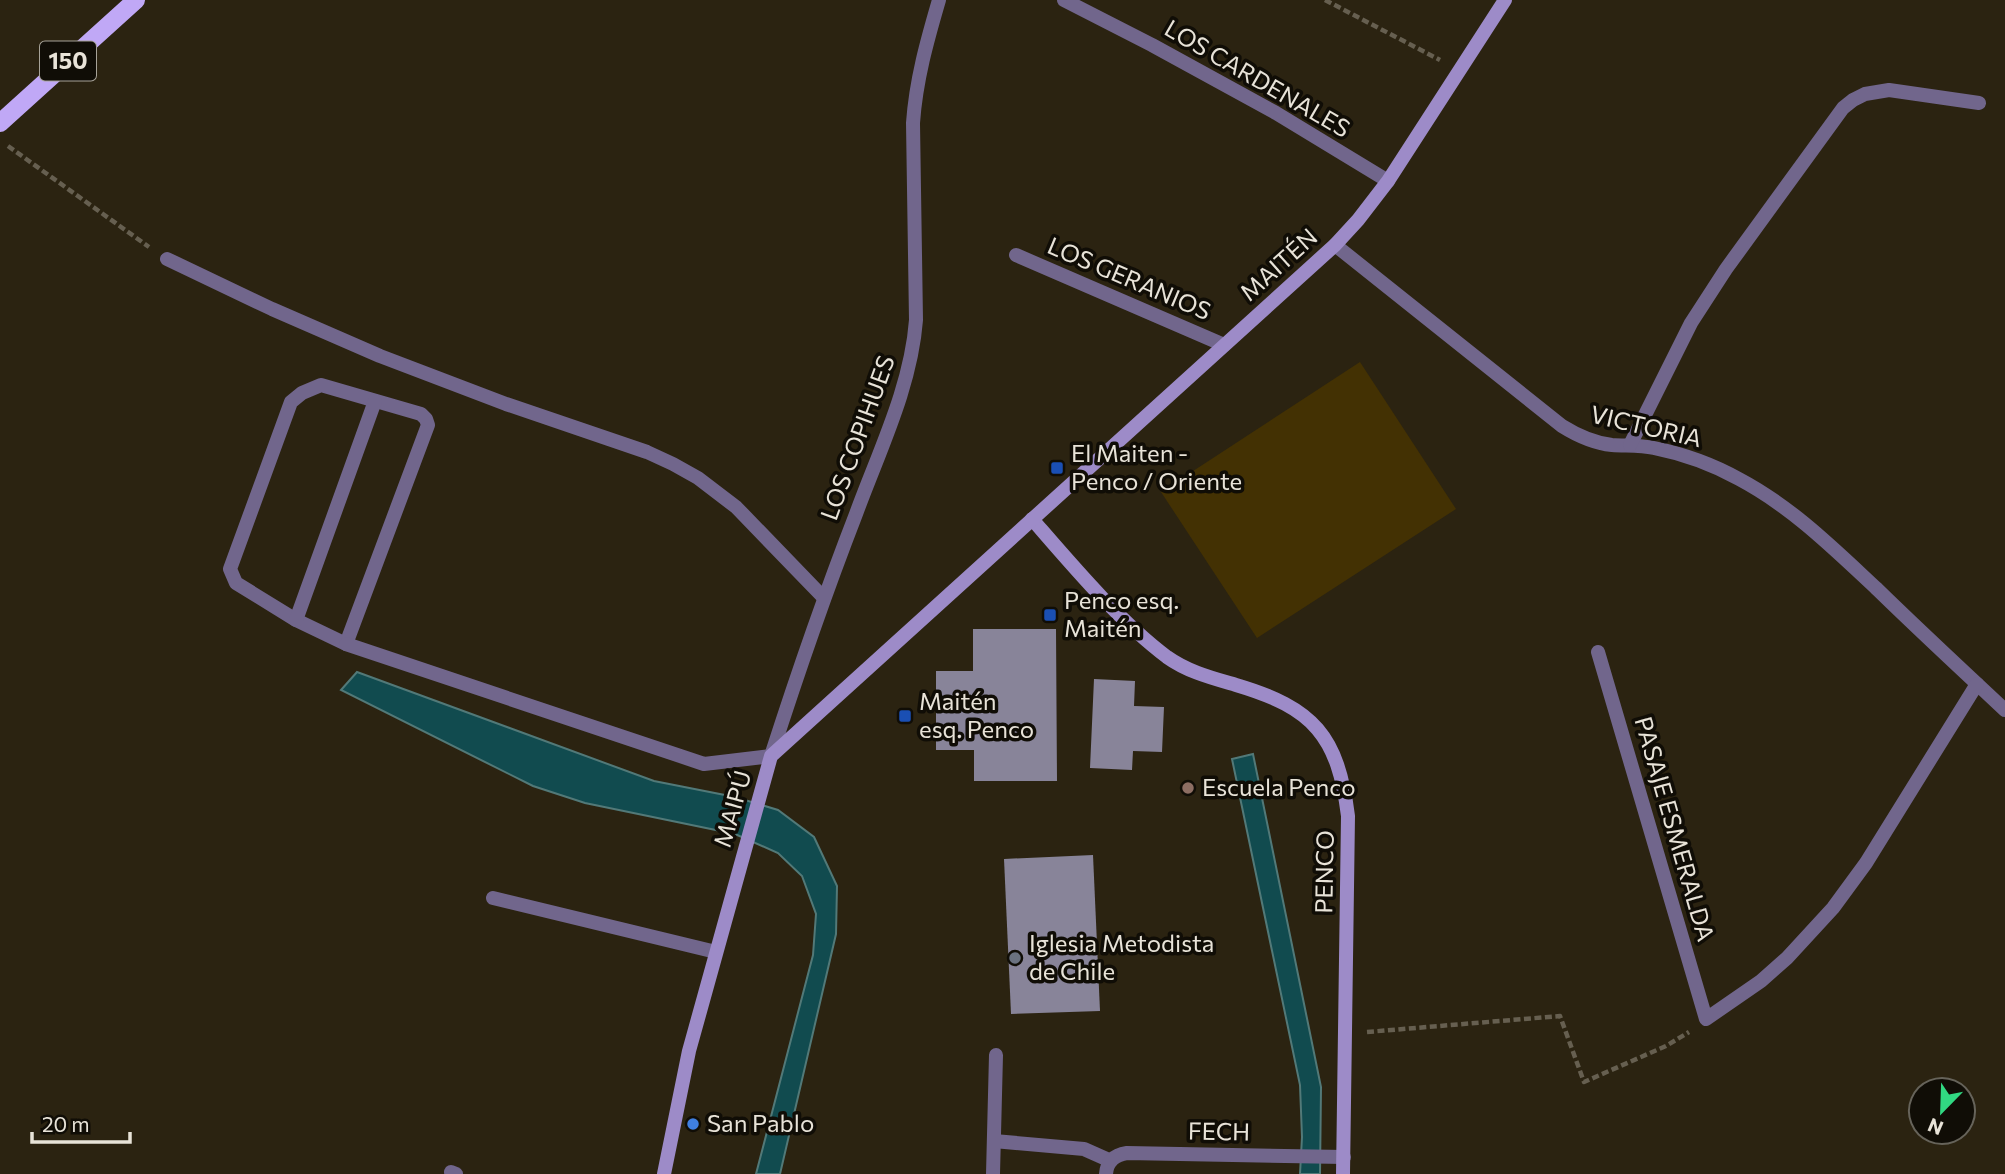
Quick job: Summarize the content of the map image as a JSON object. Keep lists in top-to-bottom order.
{
  "streets": {
    "main road": [
      "150",
      "MAITÉN",
      "MAIPÚ",
      "PENCO"
    ],
    "street": [
      "LOS CARDENALES",
      "LOS GERANIOS",
      "VICTORIA",
      "LOS COPIHUES",
      "PASAJE ESMERALDA",
      "FECH"
    ]
  },
  "crossings": [
    ["LOS CARDENALES", "MAITÉN"],
    ["MAITÉN", "LOS GERANIOS"],
    ["MAITÉN", "VICTORIA"],
    ["MAITÉN", "MAIPÚ"],
    ["MAITÉN", "PENCO"],
    ["LOS COPIHUES", "MAIPÚ"],
    ["MAIPÚ", "PENCO"],
    ["PENCO", "FECH"]
  ],
  "places": {
    "transit": ["El Maiten - Penco / Oriente", "Penco esq. Maitén", "Maitén esq. Penco"],
    "other": ["Escuela Penco", "Iglesia Metodista de Chile", "San Pablo"]
  },
  "scale_bar": "20 m",
  "north": "bottom left"
}
